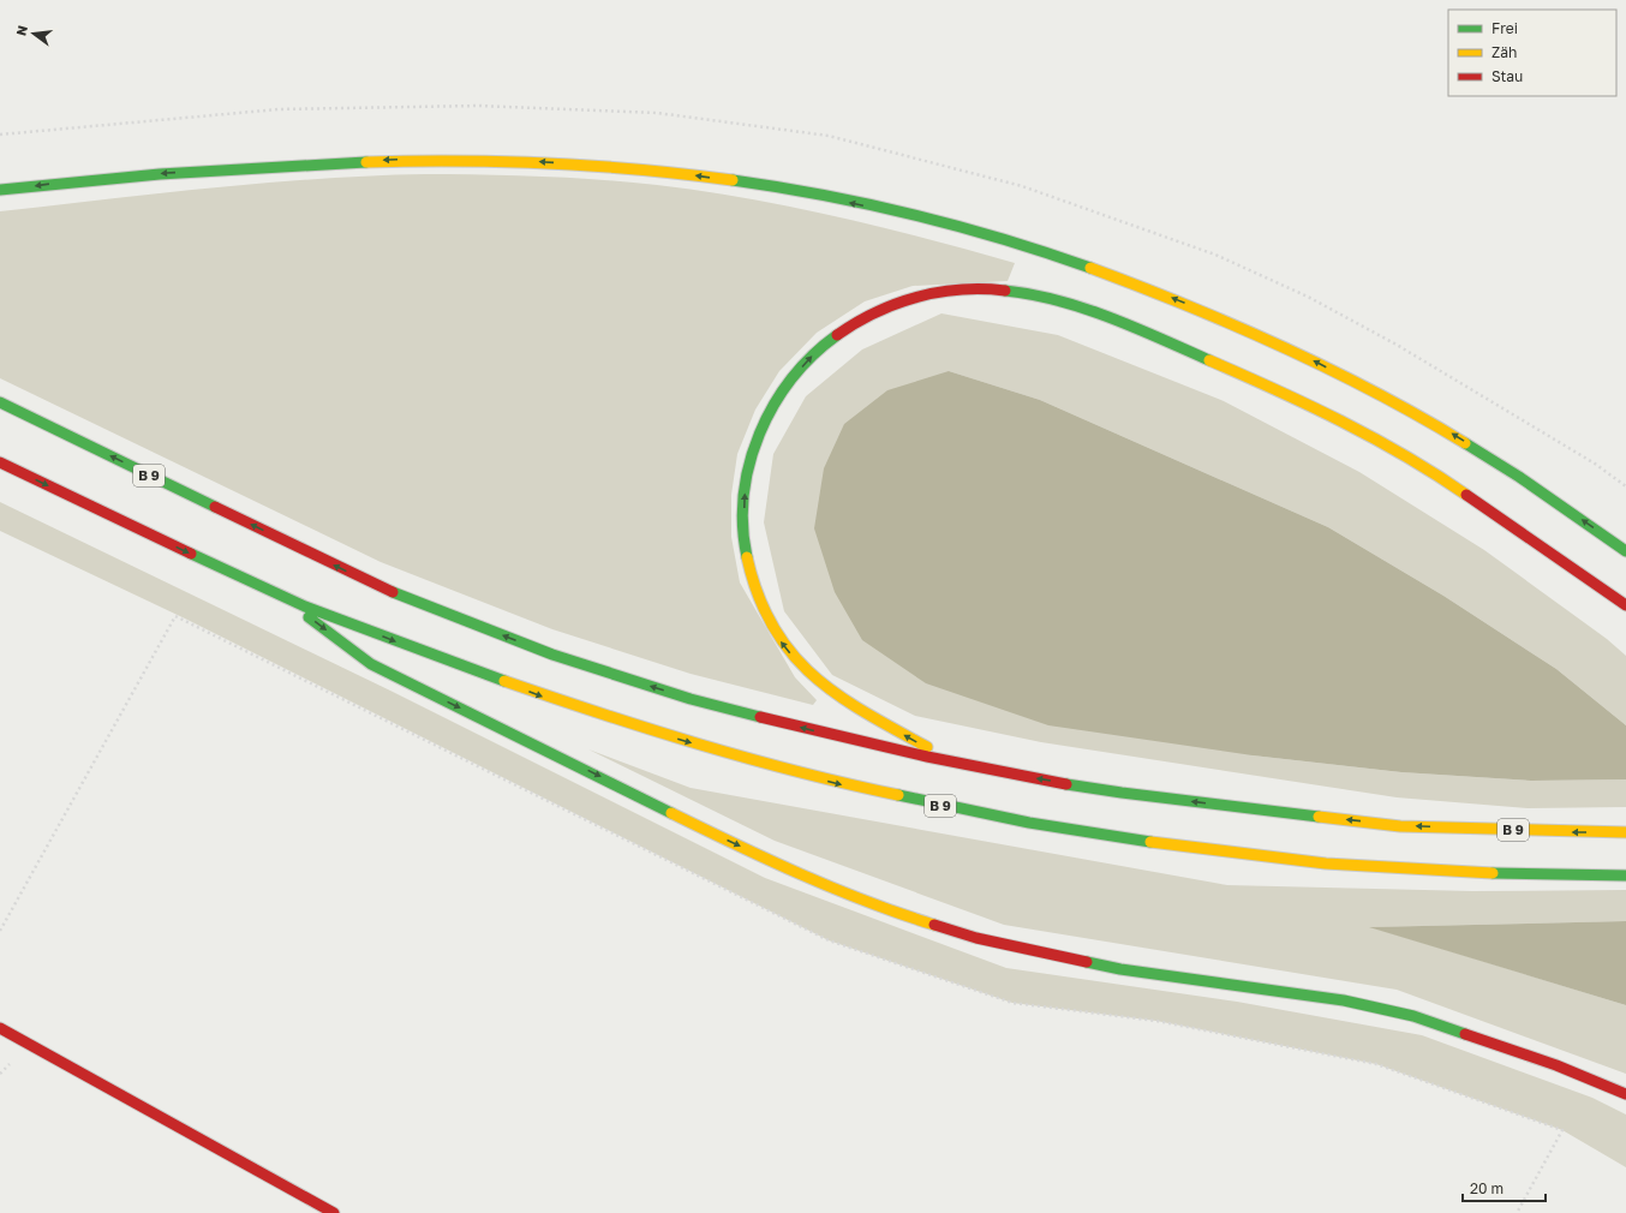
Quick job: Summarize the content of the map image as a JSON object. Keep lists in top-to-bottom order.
{
  "streets": {
    "main road": ["B 9"]
  },
  "legend": ["Frei", "Zäh", "Stau"],
  "scale_bar": "20 m",
  "north": "left"
}
